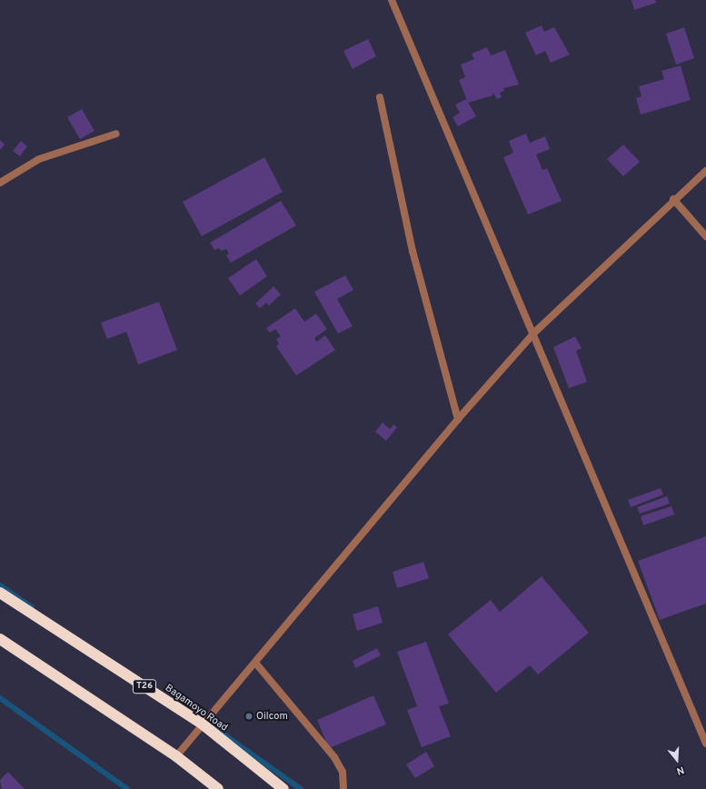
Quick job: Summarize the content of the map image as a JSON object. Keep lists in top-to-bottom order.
{
  "streets": {
    "highway": ["T26", "Bagamoyo Road"]
  },
  "places": ["Oilcom"],
  "north": "bottom"
}
